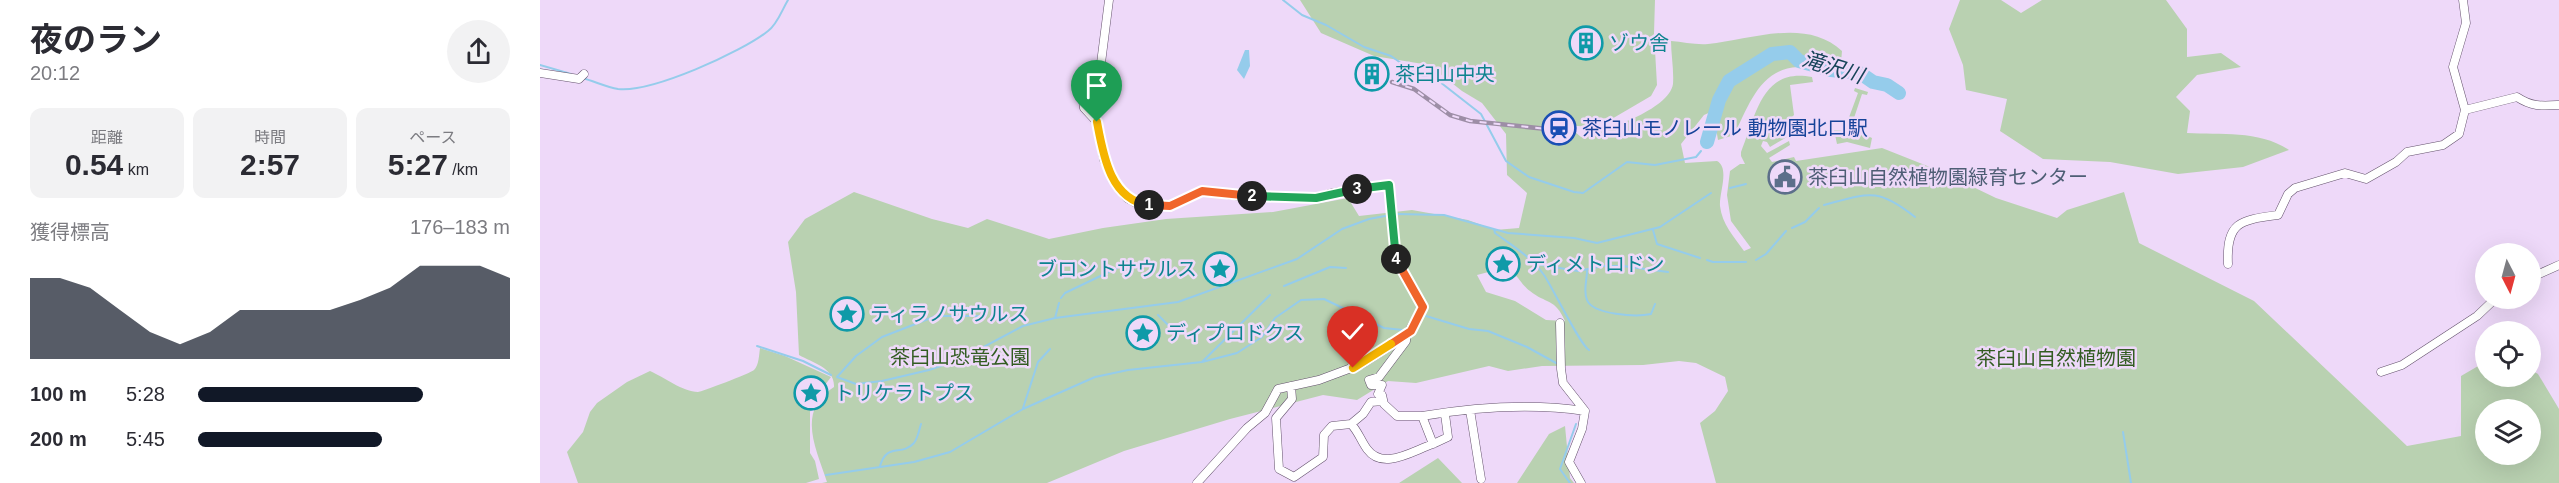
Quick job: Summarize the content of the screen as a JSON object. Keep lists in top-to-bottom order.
{
  "water": ["滝沢川"],
  "parks": ["茶臼山恐竜公園", "茶臼山自然植物園"],
  "places": {
    "building": ["ゾウ舎", "茶臼山中央"],
    "station": ["茶臼山モノレール 動物園北口駅"],
    "public building": ["茶臼山自然植物園緑育センター"],
    "place": [
      "ディメトロドン",
      "ブロントサウルス",
      "ティラノサウルス",
      "ディプロドクス",
      "トリケラトプス"
    ]
  },
  "north": "bottom",
  "page": {
    "heading": ["夜のラン", "20:12"],
    "stats": [
      ["距離", "0.54 km"],
      ["時間", "2:57"],
      ["ペース", "5:27 /km"]
    ],
    "pins": [
      "3",
      "2",
      "1",
      "4"
    ],
    "chart": ["獲得標高", "176–183 m"],
    "list": [
      {
        "name": "100 m",
        "note": "5:28"
      },
      {
        "name": "200 m",
        "note": "5:45"
      }
    ]
  }
}
